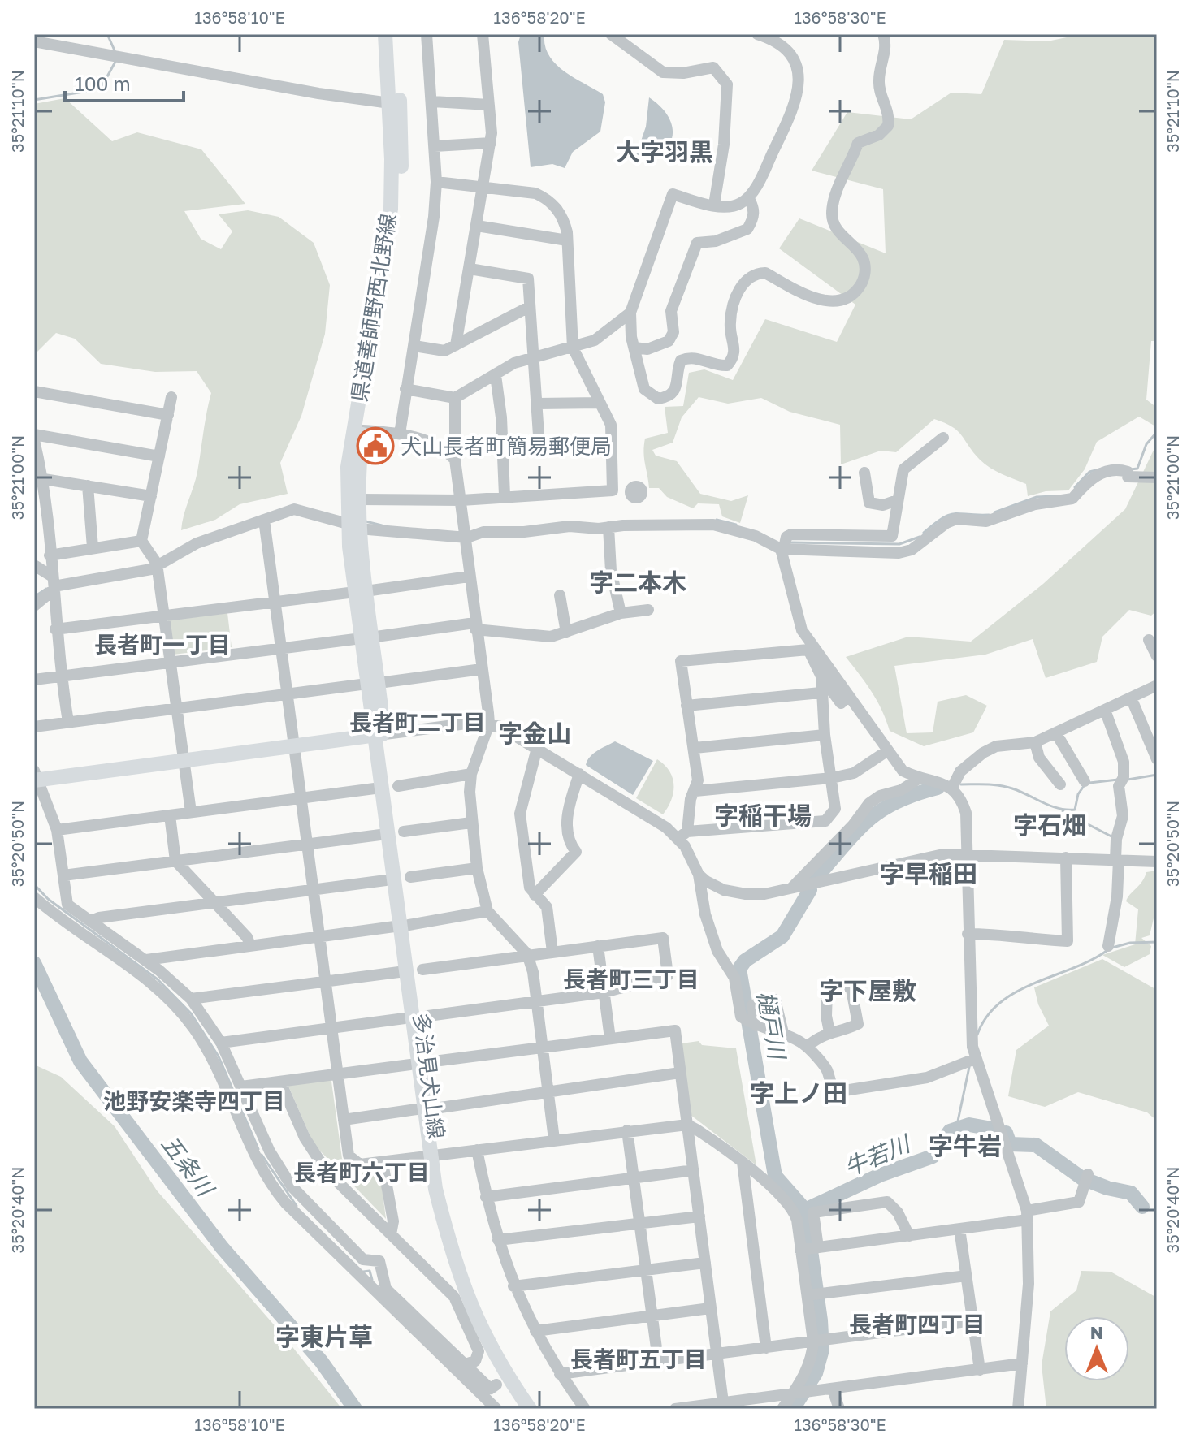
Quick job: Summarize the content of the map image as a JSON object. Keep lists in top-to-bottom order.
{
  "streets": {
    "main road": ["県道善師野西北野線", "多治見犬山線"]
  },
  "crossings": [
    ["県道善師野西北野線", "多治見犬山線"]
  ],
  "districts": [
    "大字羽黒",
    "字二本木",
    "長者町一丁目",
    "長者町二丁目",
    "字金山",
    "字稲干場",
    "字石畑",
    "字早稲田",
    "長者町三丁目",
    "字下屋敷",
    "字上ノ田",
    "池野安楽寺四丁目",
    "字牛岩",
    "長者町六丁目",
    "長者町四丁目",
    "字東片草",
    "長者町五丁目"
  ],
  "water": ["樋戸川", "牛若川", "五条川"],
  "places": {
    "public building": ["犬山長者町簡易郵便局"]
  },
  "scale_bar": "100 m",
  "north": "top",
  "coordinates": [
    "136°58'10\"E",
    "136°58'20\"E",
    "136°58'30\"E",
    "35°21'10\"N",
    "35°21'00\"N",
    "35°20'50\"N",
    "35°20'40\"N"
  ]
}
